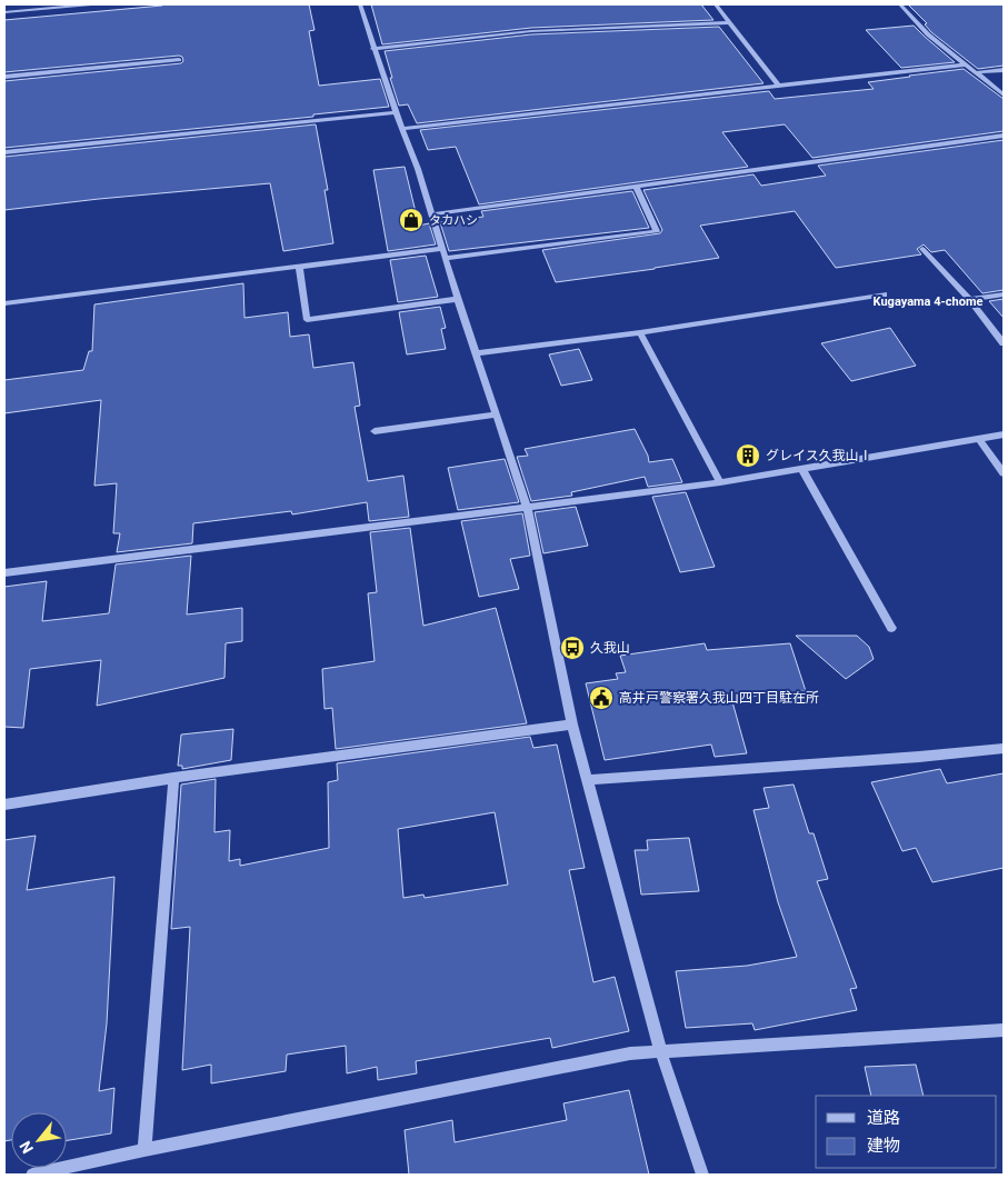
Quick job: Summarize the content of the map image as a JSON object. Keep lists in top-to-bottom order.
{
  "districts": ["Kugayama 4-chome"],
  "places": {
    "shop": ["タカハシ"],
    "building": ["グレイス久我山Ⅰ"],
    "bus stop": ["久我山"],
    "public building": ["高井戸警察署久我山四丁目駐在所"]
  },
  "legend": ["道路", "建物"],
  "north": "bottom left"
}
